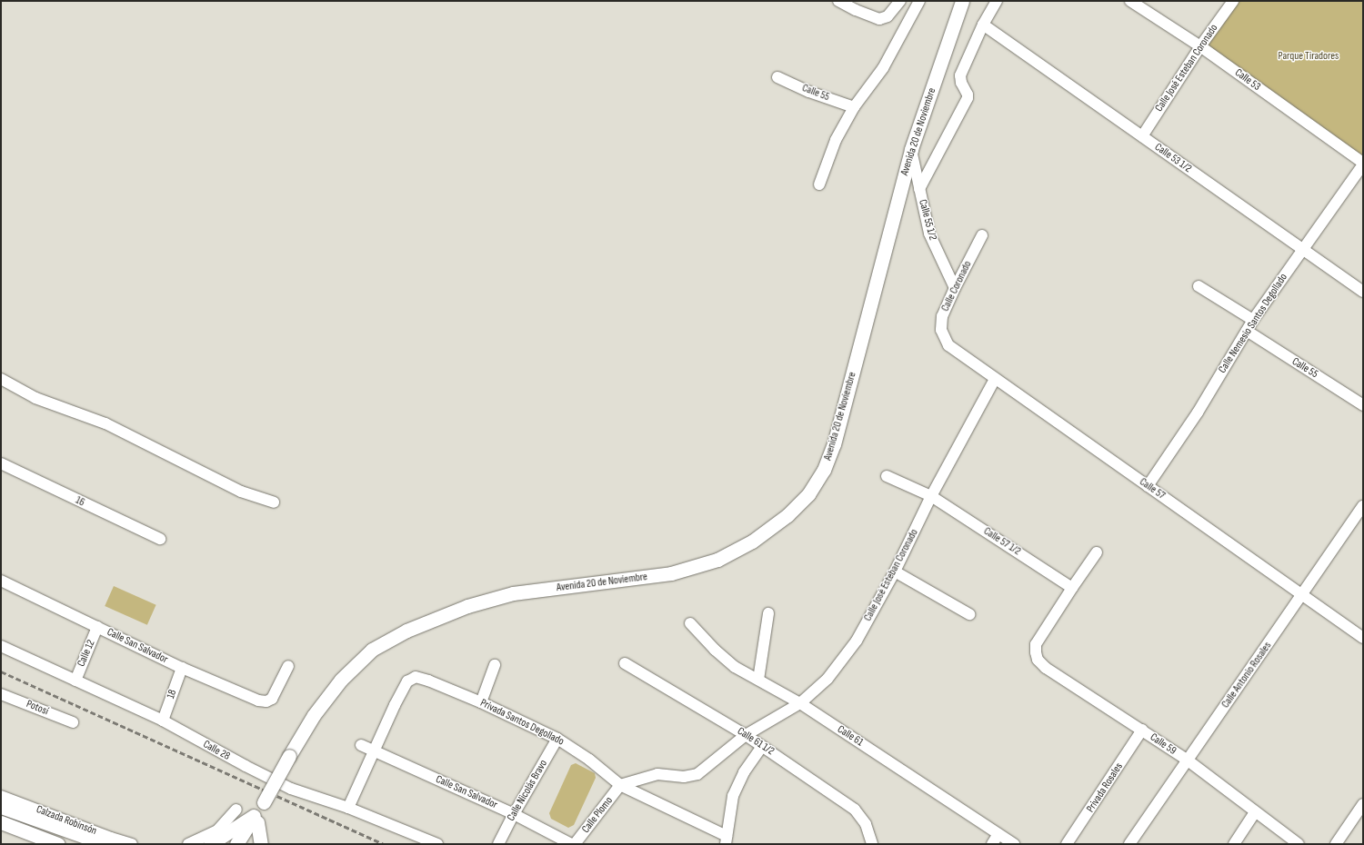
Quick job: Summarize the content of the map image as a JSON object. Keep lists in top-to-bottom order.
{
  "streets": {
    "main road": ["Avenida 20 de Noviembre"],
    "street": [
      "Calle José Esteban Coronado",
      "Calle 53",
      "Calle 55",
      "Calle 53 1/2",
      "Calle 55 1/2",
      "Calle Coronado",
      "Calle Nemesio Santos Degollado",
      "Calle 57",
      "16",
      "Calle 57 1/2",
      "Calle San Salvador",
      "Calle 12",
      "Calle Antonio Rosales",
      "18",
      "Potosí",
      "Privada Santos Degollado",
      "Calle 61",
      "Calle 61 1/2",
      "Calle 59",
      "Calle 28",
      "Privada Rosales",
      "Calle Nicolás Bravo",
      "Calle Plomo",
      "Calzada Robinsón"
    ]
  },
  "crossings": [
    ["Calle José Esteban Coronado", "Calle 53"],
    ["Calle José Esteban Coronado", "Calle 53 1/2"],
    ["Calle José Esteban Coronado", "Calle 57"],
    ["Calle José Esteban Coronado", "Calle 57 1/2"],
    ["Calle José Esteban Coronado", "Privada Santos Degollado"],
    ["Calle José Esteban Coronado", "Calle 61"],
    ["Calle José Esteban Coronado", "Calle 61 1/2"],
    ["Calle José Esteban Coronado", "Calle Plomo"],
    ["Calle 53", "Calle Nemesio Santos Degollado"],
    ["Calle 55", "Calle Nemesio Santos Degollado"],
    ["Avenida 20 de Noviembre", "Calle 55 1/2"],
    ["Calle 53 1/2", "Calle Nemesio Santos Degollado"],
    ["Calle 55 1/2", "Calle Coronado"],
    ["Calle Coronado", "Calle 57"],
    ["Calle Nemesio Santos Degollado", "Calle 57"],
    ["Calle 57", "Calle Antonio Rosales"],
    ["Calle 57 1/2", "Calle 59"],
    ["Calle San Salvador", "Calle 12"],
    ["Calle San Salvador", "18"],
    ["Calle San Salvador", "Privada Santos Degollado"],
    ["Calle San Salvador", "Calle Nicolás Bravo"],
    ["Calle 12", "Calle 28"],
    ["Calle Antonio Rosales", "Calle 59"],
    ["18", "Calle 28"],
    ["Privada Santos Degollado", "Calle Nicolás Bravo"],
    ["Privada Santos Degollado", "Calle Plomo"],
    ["Calle 59", "Privada Rosales"]
  ],
  "parks": ["Parque Tiradores"]
}
